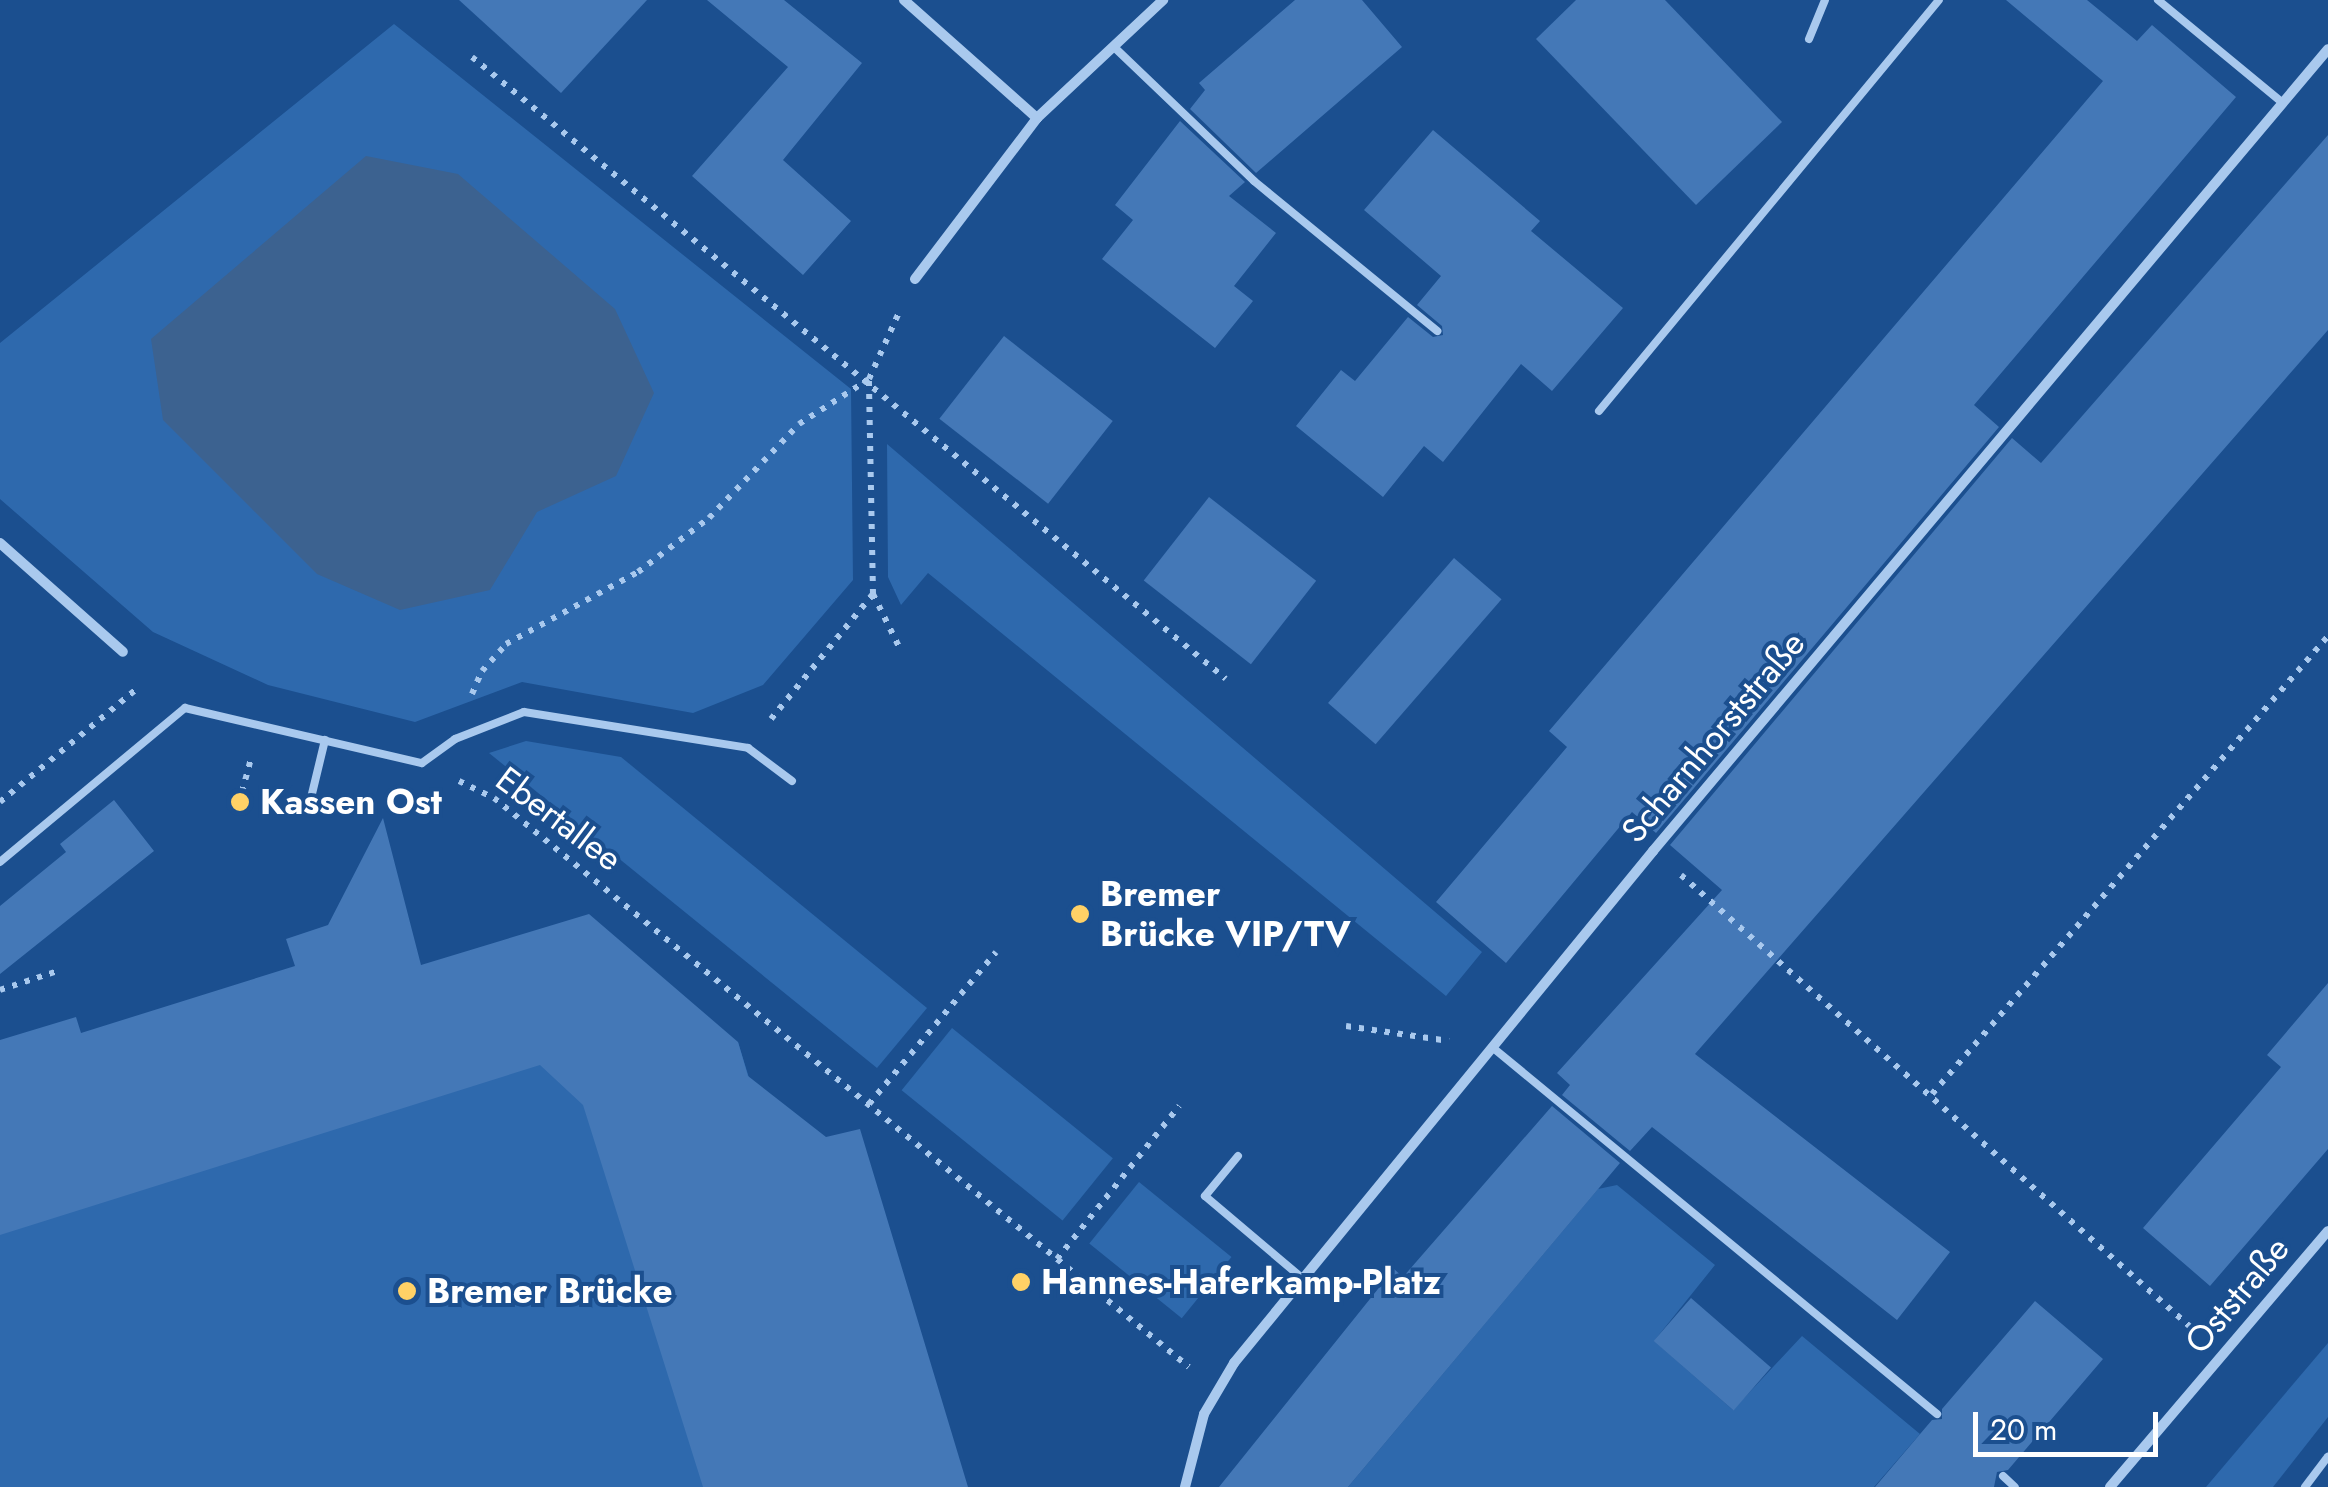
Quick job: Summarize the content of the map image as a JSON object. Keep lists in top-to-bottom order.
{
  "streets": {
    "street": ["Scharnhorststraße", "Oststraße"],
    "path": ["Ebertallee"]
  },
  "places": [
    "Kassen Ost",
    "Bremer Brücke VIP/TV",
    "Hannes-Haferkamp-Platz",
    "Bremer Brücke"
  ],
  "scale_bar": "20 m"
}
